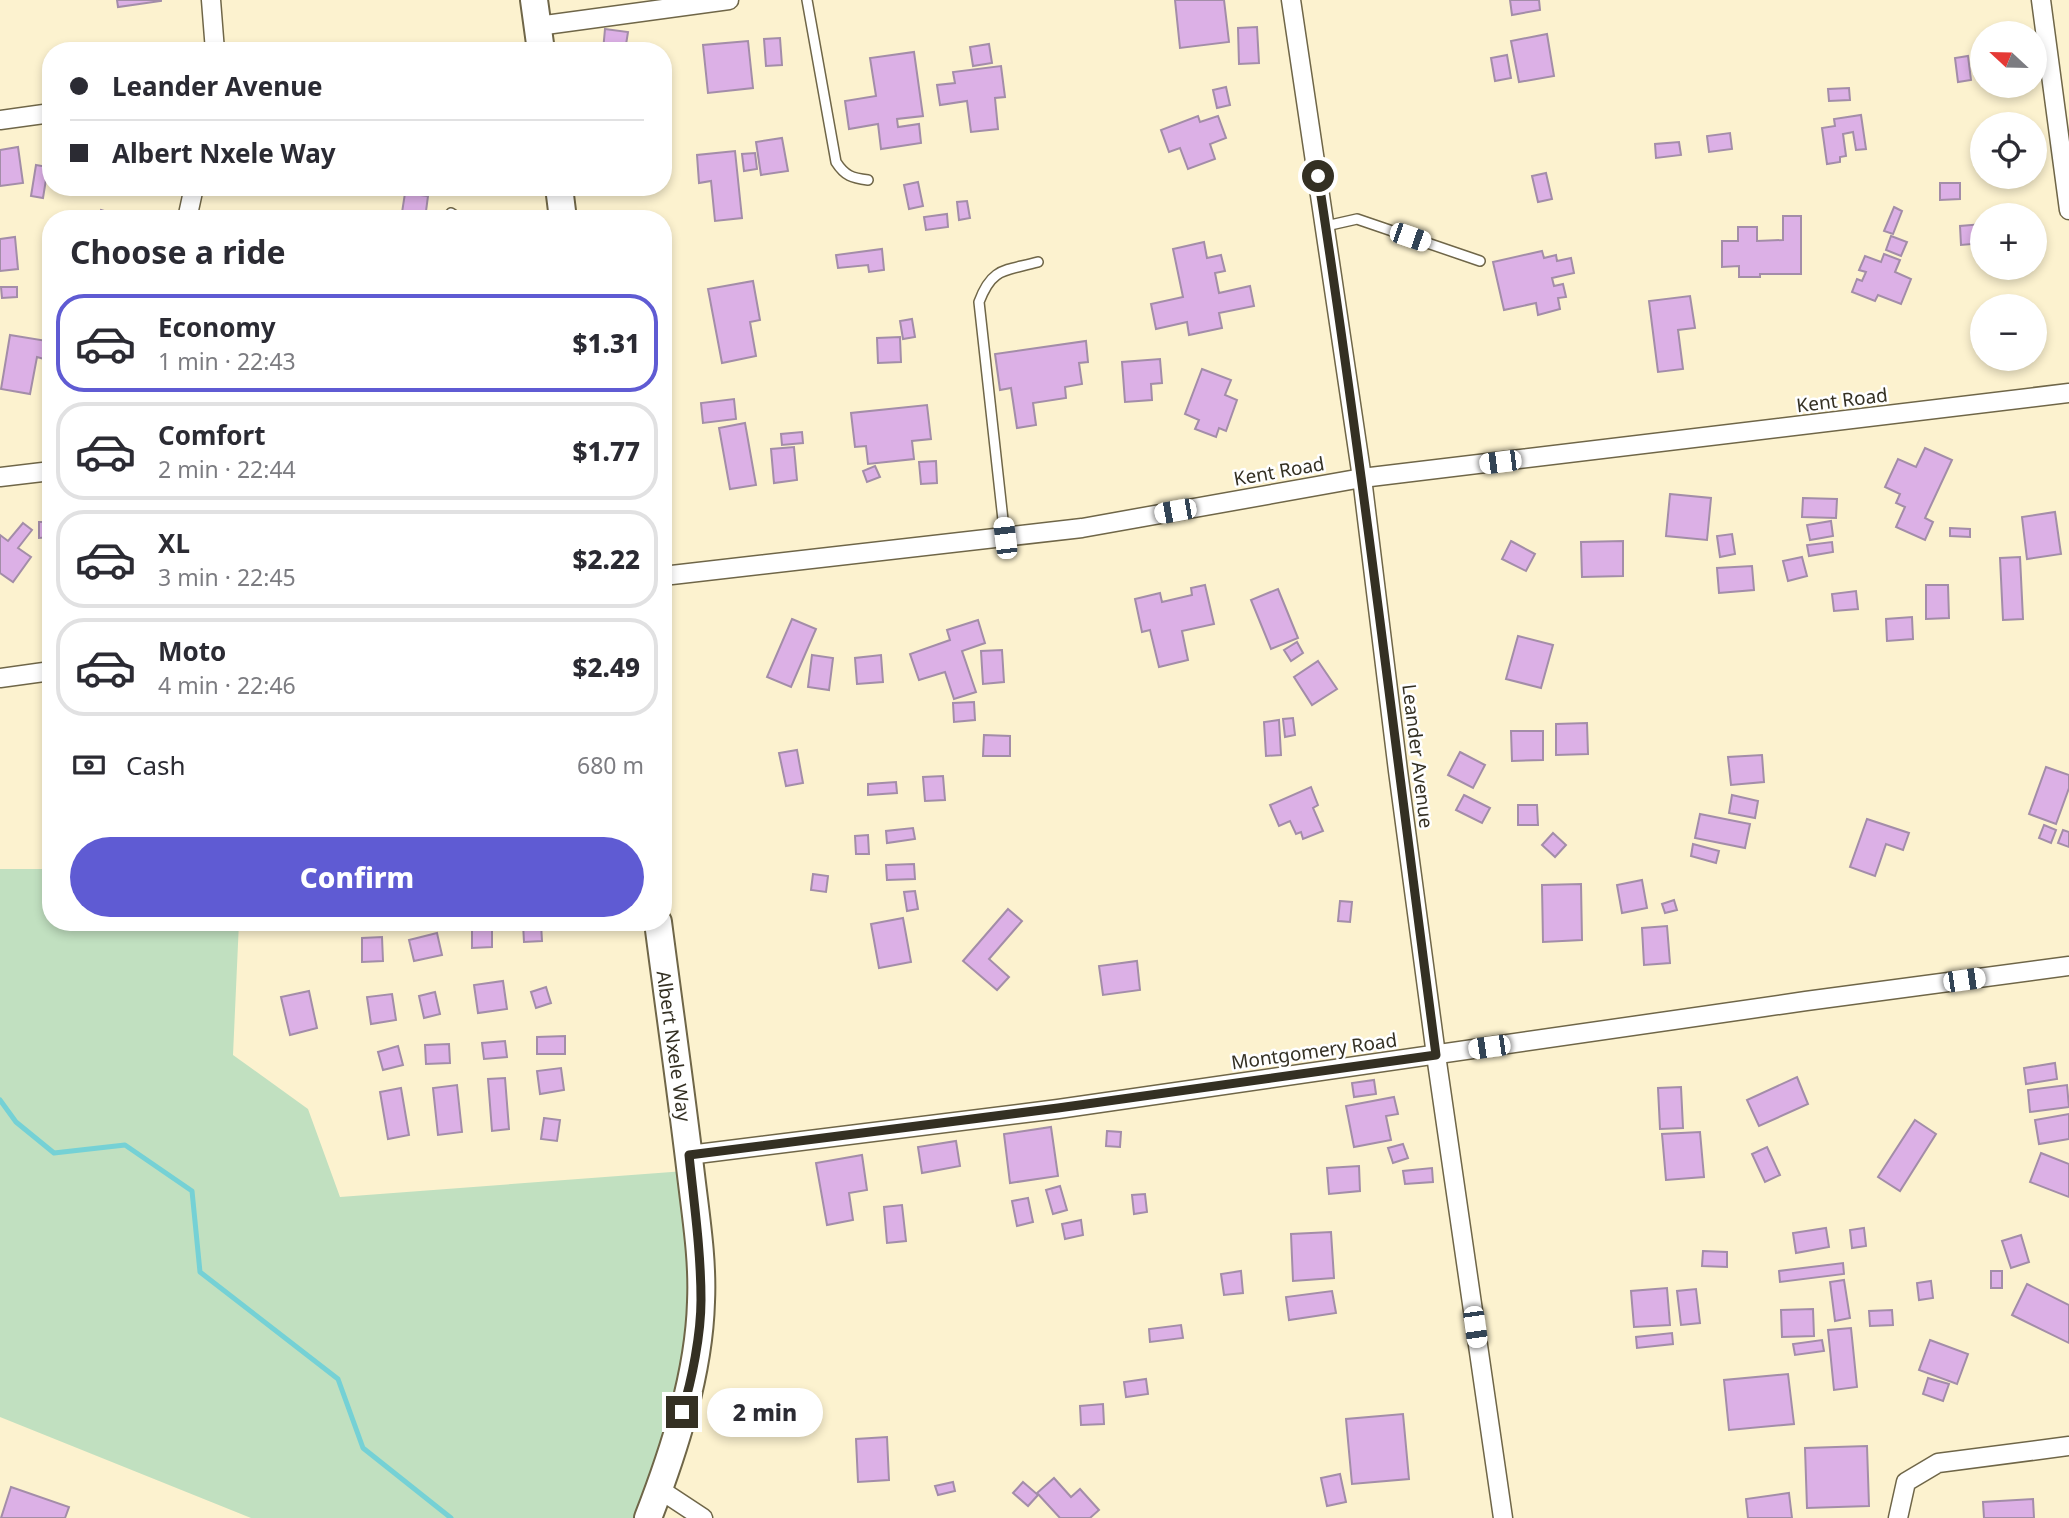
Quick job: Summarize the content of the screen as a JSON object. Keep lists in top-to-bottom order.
{
  "streets": {
    "main road": ["Albert Nxele Way"],
    "street": ["Kent Road", "Leander Avenue", "Montgomery Road"]
  },
  "crossings": [
    ["Kent Road", "Leander Avenue"],
    ["Leander Avenue", "Montgomery Road"],
    ["Albert Nxele Way", "Montgomery Road"]
  ],
  "north": "left",
  "page": {
    "map_buttons": ["+", "−"],
    "banner": ["Leander Avenue", "Albert Nxele Way"],
    "heading": "Choose a ride",
    "list": [
      {
        "name": "Economy",
        "note": "1 min · 22:43",
        "value": "$1.31"
      },
      {
        "name": "Comfort",
        "note": "2 min · 22:44",
        "value": "$1.77"
      },
      {
        "name": "XL",
        "note": "3 min · 22:45",
        "value": "$2.22"
      },
      {
        "name": "Moto",
        "note": "4 min · 22:46",
        "value": "$2.49"
      }
    ],
    "pay": ["Cash", "680 m"],
    "buttons": "Confirm",
    "bubble": "2 min"
  }
}
